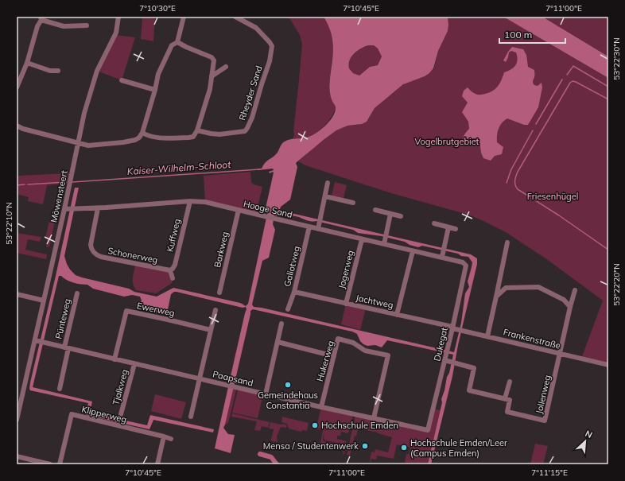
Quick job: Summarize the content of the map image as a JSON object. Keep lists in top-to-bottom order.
{
  "streets": {
    "street": [
      "Rheyder Sand",
      "Möwensteert",
      "Hooge Sand",
      "Kuffweg",
      "Barkweg",
      "Schonerweg",
      "Galiotweg",
      "Jagerweg",
      "Jachtweg",
      "Ewerweg",
      "Pünteweg",
      "Frankenstraße",
      "Dukegat",
      "Hukerweg",
      "Paapsand",
      "Tjalkweg",
      "Jollenweg",
      "Klipperweg"
    ]
  },
  "crossings": [
    ["Möwensteert", "Hooge Sand"],
    ["Möwensteert", "Paapsand"],
    ["Hooge Sand", "Kuffweg"],
    ["Hooge Sand", "Barkweg"],
    ["Hooge Sand", "Schonerweg"],
    ["Hooge Sand", "Galiotweg"],
    ["Hooge Sand", "Jagerweg"],
    ["Hooge Sand", "Dukegat"],
    ["Kuffweg", "Schonerweg"],
    ["Galiotweg", "Jachtweg"],
    ["Jagerweg", "Jachtweg"],
    ["Jachtweg", "Frankenstraße"],
    ["Jachtweg", "Dukegat"],
    ["Ewerweg", "Paapsand"],
    ["Pünteweg", "Paapsand"],
    ["Frankenstraße", "Dukegat"],
    ["Frankenstraße", "Jollenweg"],
    ["Dukegat", "Paapsand"],
    ["Hukerweg", "Paapsand"],
    ["Paapsand", "Tjalkweg"]
  ],
  "water": ["Kaiser-Wilhelm-Schloot"],
  "parks": ["Vogelbrutgebiet", "Friesenhügel"],
  "places": [
    "Gemeindehaus Constantia",
    "Hochschule Emden",
    "Mensa / Studentenwerk",
    "Hochschule Emden/Leer (Campus Emden)"
  ],
  "scale_bar": "100 m",
  "north": "top right",
  "coordinates": [
    "7°10'30\"E",
    "7°10'45\"E",
    "7°11'00\"E",
    "53°22'30\"N",
    "53°22'10\"N",
    "53°22'20\"N",
    "7°11'15\"E"
  ]
}
